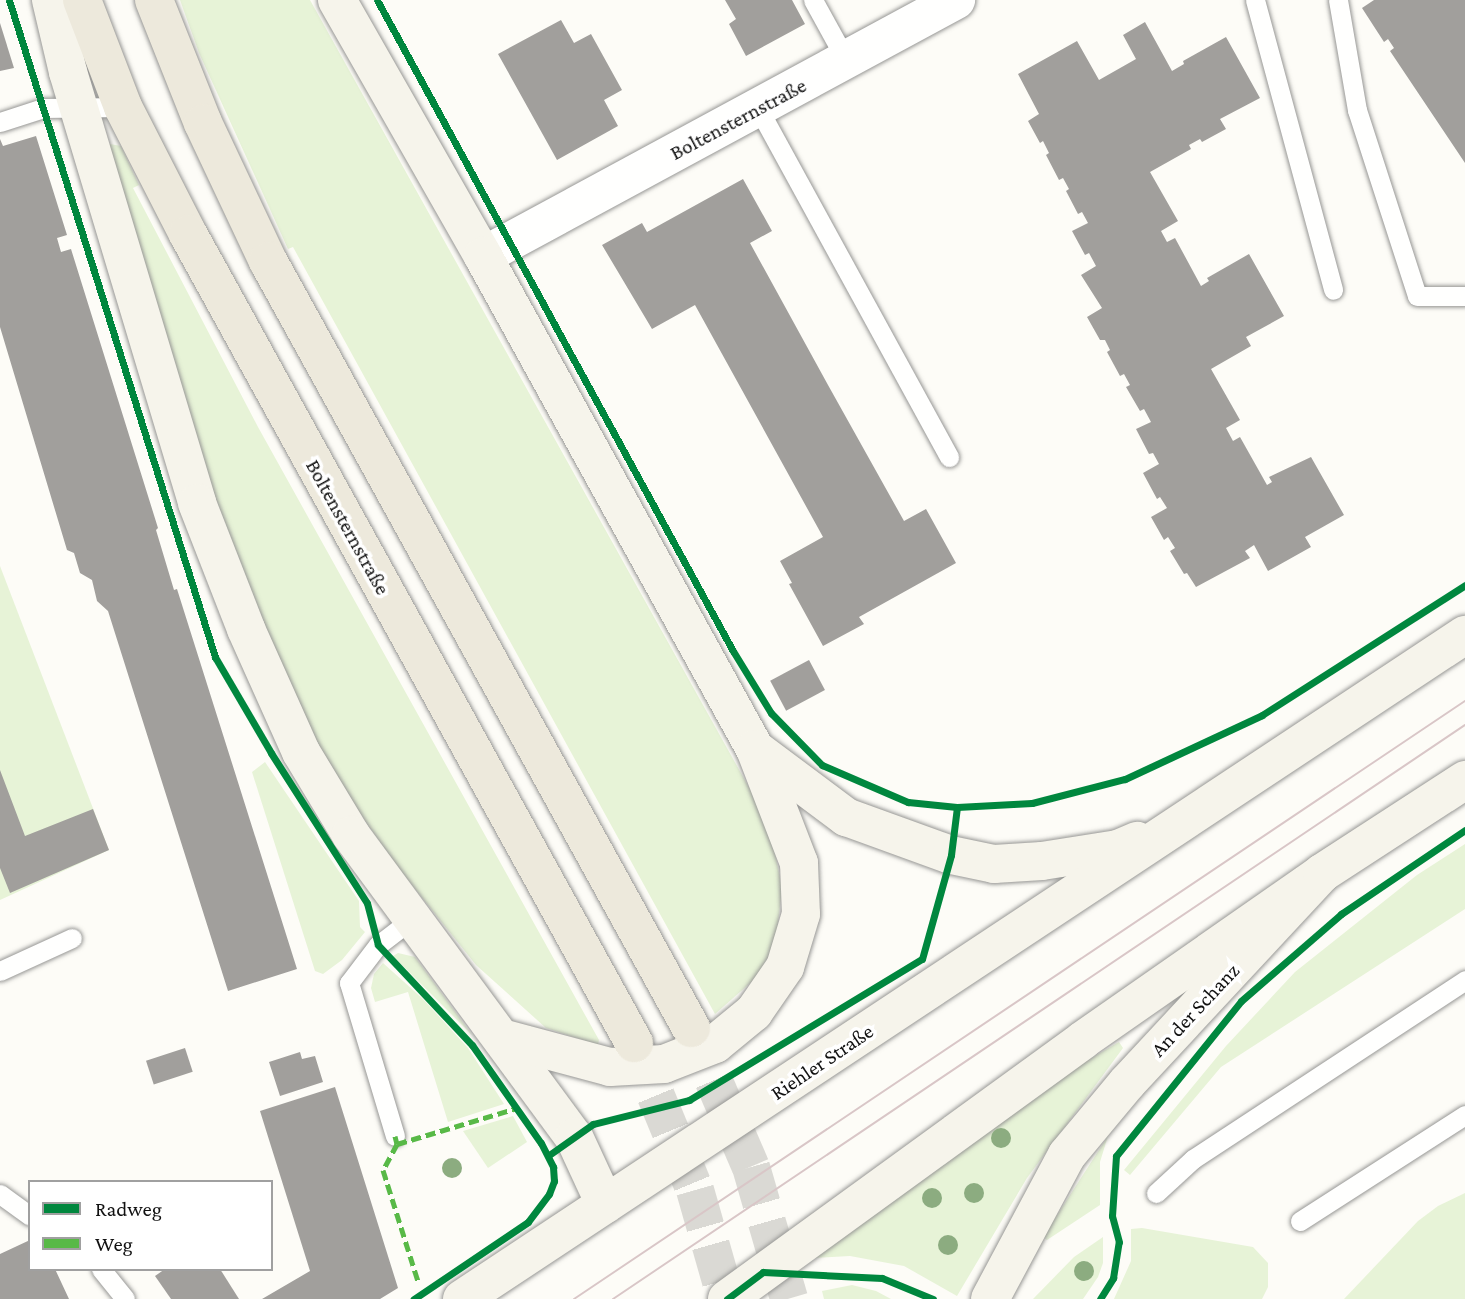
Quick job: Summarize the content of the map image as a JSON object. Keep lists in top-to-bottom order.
{
  "streets": {
    "main road": ["Boltensternstraße", "An der Schanz", "Riehler Straße"]
  },
  "legend": ["Radweg", "Weg"]
}
